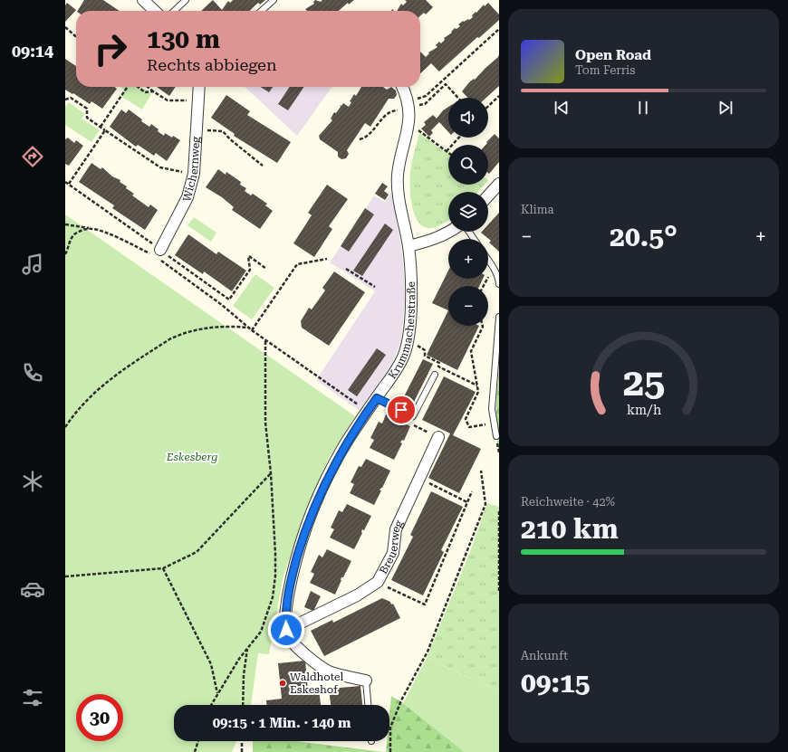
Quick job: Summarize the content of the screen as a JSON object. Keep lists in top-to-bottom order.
{
  "streets": {
    "street": ["Wichernweg", "Krummacherstraße", "Breuerweg"]
  },
  "crossings": [
    ["Krummacherstraße", "Breuerweg"]
  ],
  "parks": ["Eskesberg"],
  "places": ["Waldhotel Eskeshof"],
  "page": {
    "tabs": "09:14",
    "turn": ["130 m", "Rechts abbiegen"],
    "song": ["Open Road", "Tom Ferris"],
    "map_buttons": ["+", "−"],
    "tile": [
      "Klima",
      ["Reichweite · 42%", "210 km"],
      ["Ankunft", "09:15"]
    ],
    "heat": ["−", "20.5°", "+"],
    "limit": "30",
    "trip": "09:15 · 1 Min. · 140 m",
    "gauge": ["25", "km/h"]
  }
}
